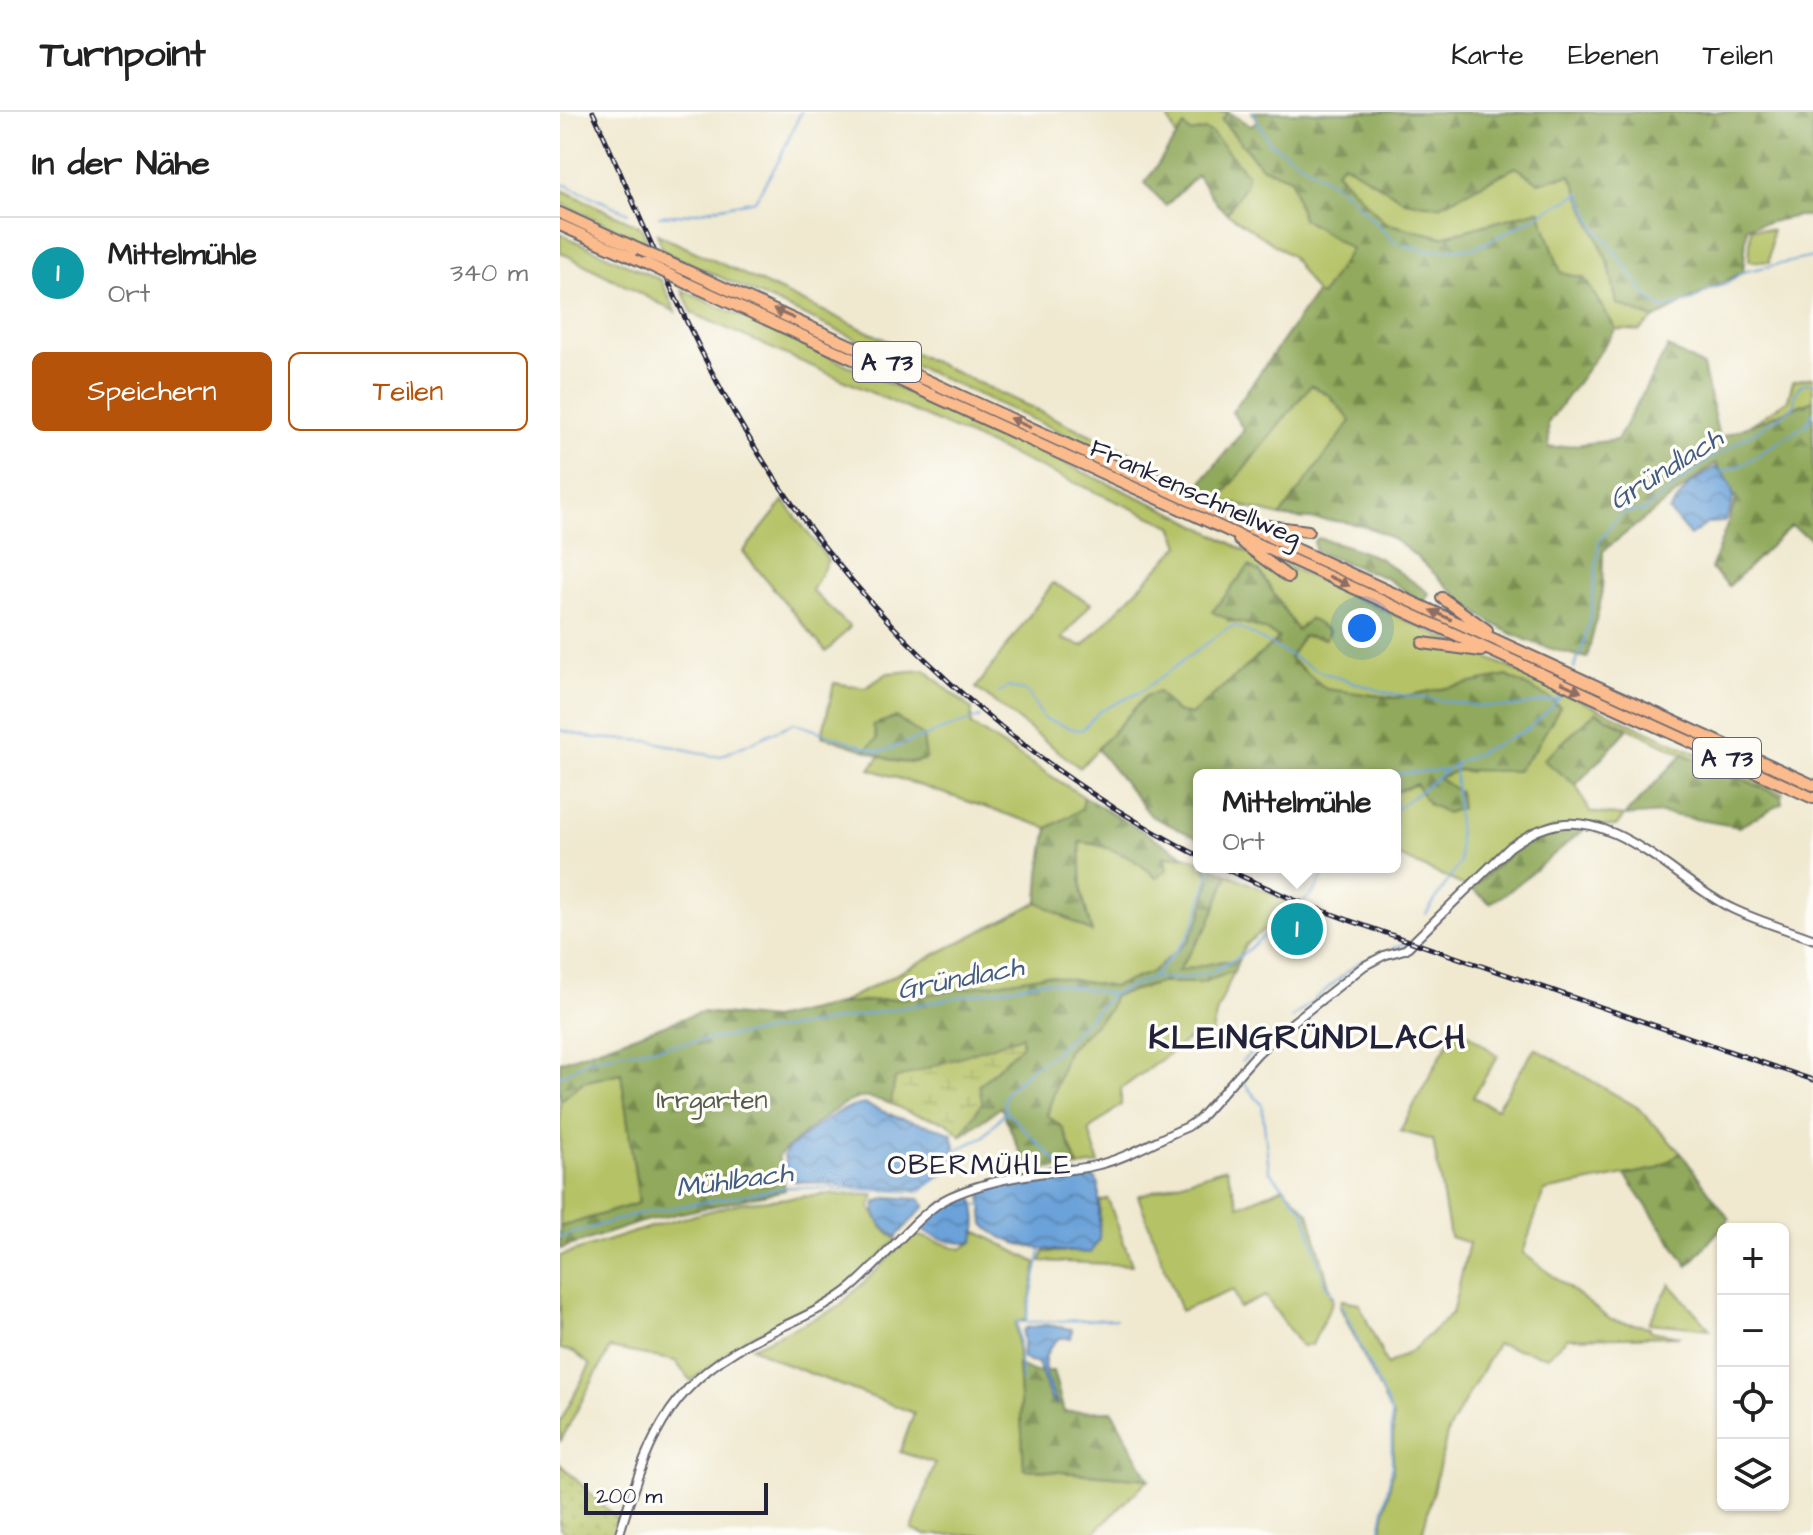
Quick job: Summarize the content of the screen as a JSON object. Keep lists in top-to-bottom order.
{
  "streets": {
    "highway": ["A 73", "Frankenschnellweg"]
  },
  "districts": ["KLEINGRÜNDLACH", "OBERMÜHLE"],
  "water": ["Gründlach", "Mühlbach"],
  "parks": ["Irrgarten"],
  "scale_bar": "200 m",
  "page": {
    "header": "Turnpoint",
    "nav": ["Karte", "Ebenen", "Teilen"],
    "heading": "In der Nähe",
    "list": [
      {
        "mark": "1",
        "name": "Mittelmühle",
        "note": "Ort",
        "value": "340 m"
      }
    ],
    "buttons": ["Speichern", "Teilen"],
    "popup": ["Mittelmühle", "Ort"],
    "pins": "1",
    "map_buttons": ["+", "−"],
    "scale": "200 m"
  }
}
